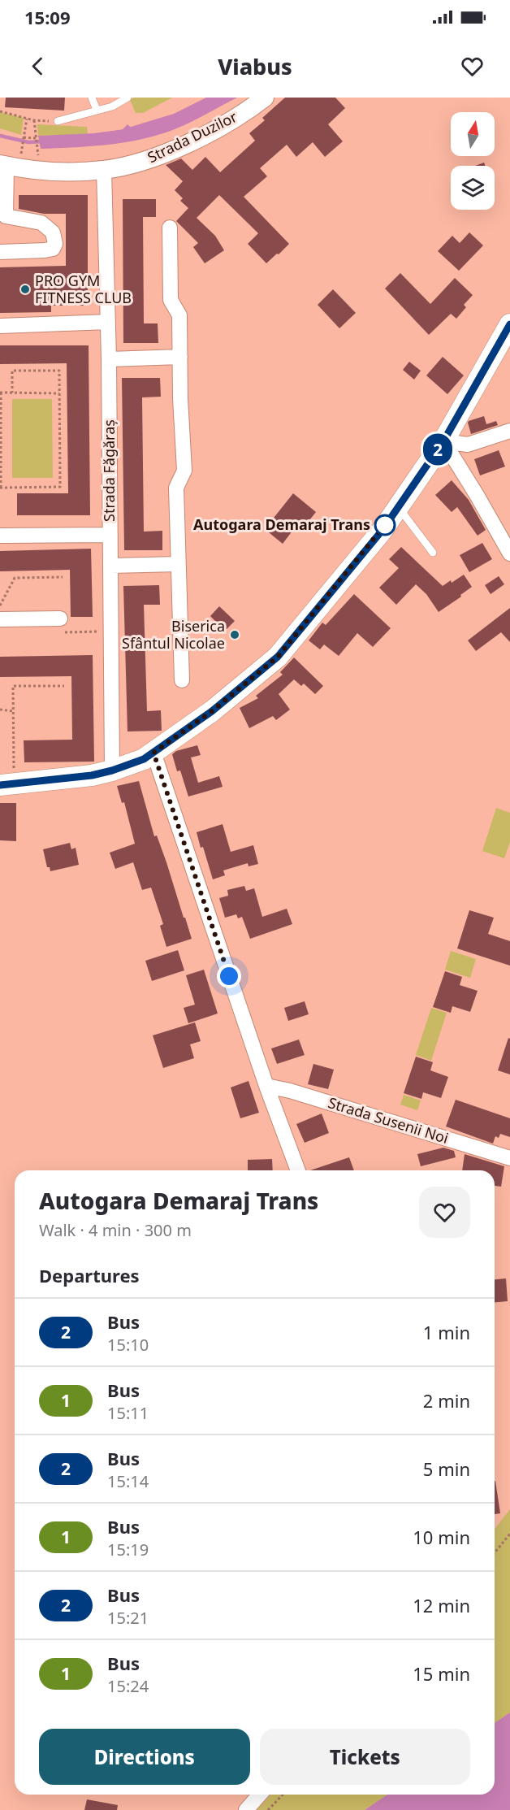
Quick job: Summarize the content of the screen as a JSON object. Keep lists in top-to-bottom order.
{
  "streets": {
    "street": ["Strada Duzilor", "Strada Făgăraș", "Strada Susenii Noi"]
  },
  "crossings": [
    ["Strada Duzilor", "Strada Făgăraș"]
  ],
  "places": ["PRO GYM FITNESS CLUB", "Autogara Demaraj Trans", "Biserica Sfântul Nicolae"],
  "lines": ["bus line 2"],
  "north": "top",
  "page": {
    "status": "15:09",
    "header": "Viabus",
    "on_map": "2",
    "heading": [
      ["Autogara Demaraj Trans", "Walk · 4 min · 300 m"],
      "Departures"
    ],
    "list": [
      {
        "mark": "2",
        "name": "Bus",
        "note": "15:10",
        "value": "1 min"
      },
      {
        "mark": "1",
        "name": "Bus",
        "note": "15:11",
        "value": "2 min"
      },
      {
        "mark": "2",
        "name": "Bus",
        "note": "15:14",
        "value": "5 min"
      },
      {
        "mark": "1",
        "name": "Bus",
        "note": "15:19",
        "value": "10 min"
      },
      {
        "mark": "2",
        "name": "Bus",
        "note": "15:21",
        "value": "12 min"
      },
      {
        "mark": "1",
        "name": "Bus",
        "note": "15:24",
        "value": "15 min"
      }
    ],
    "buttons": ["Directions", "Tickets"]
  }
}
